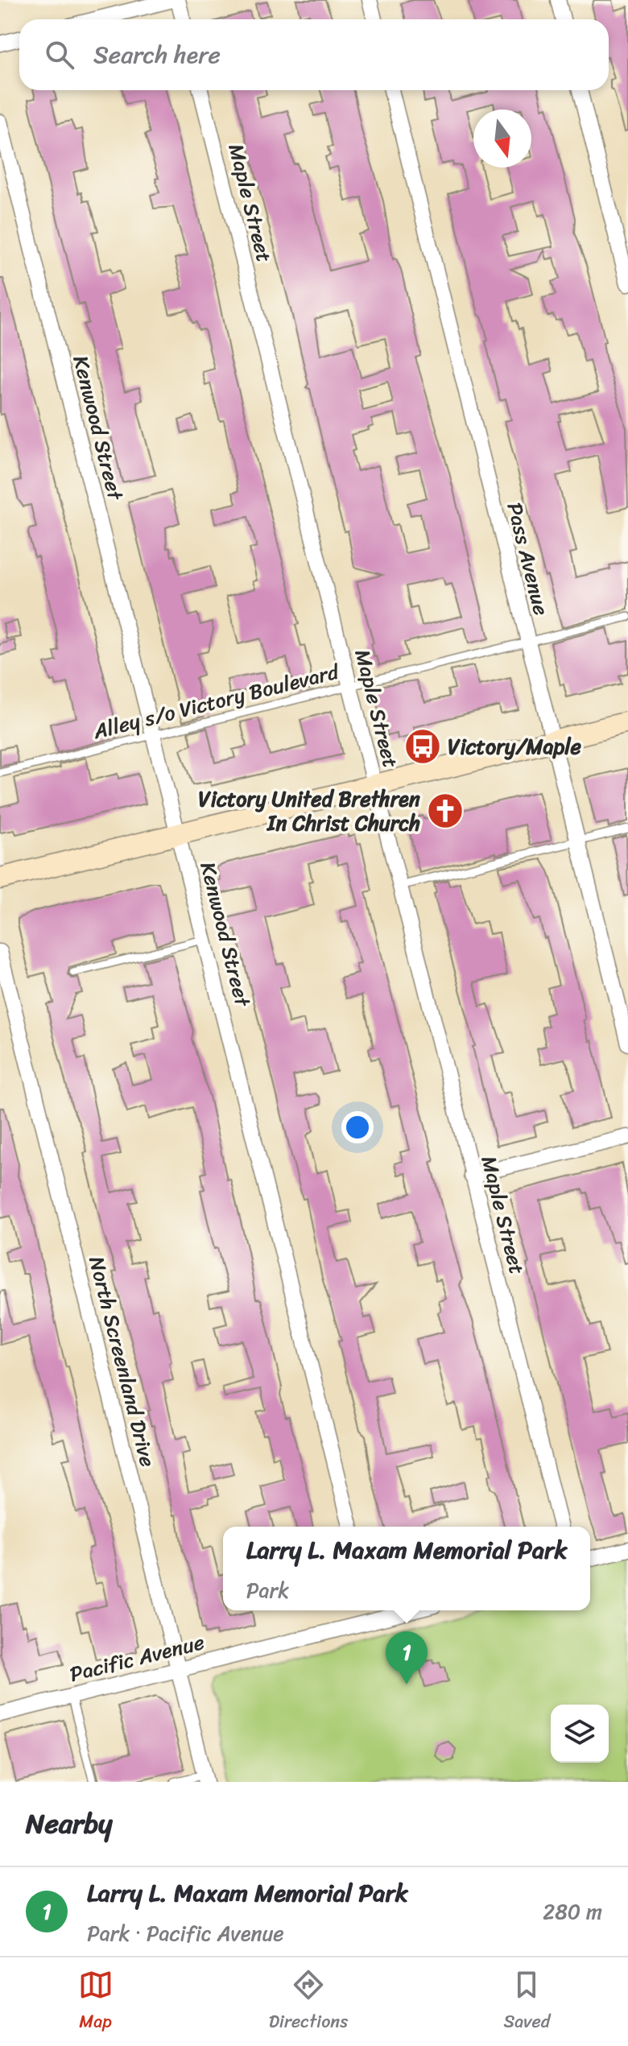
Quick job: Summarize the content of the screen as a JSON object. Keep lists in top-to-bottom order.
{
  "streets": {
    "street": [
      "Maple Street",
      "Kenwood Street",
      "Pass Avenue",
      "North Screenland Drive",
      "Pacific Avenue"
    ],
    "lane": ["Alley s/o Victory Boulevard"]
  },
  "crossings": [
    ["Maple Street", "Alley s/o Victory Boulevard"],
    ["Kenwood Street", "Alley s/o Victory Boulevard"],
    ["Pass Avenue", "Alley s/o Victory Boulevard"],
    ["North Screenland Drive", "Pacific Avenue"]
  ],
  "places": {
    "bus stop": ["Victory/Maple"],
    "church": ["Victory United Brethren In Christ Church"]
  },
  "north": "bottom",
  "page": {
    "search": "Search here",
    "popup": ["Larry L. Maxam Memorial Park", "Park"],
    "pins": "1",
    "heading": "Nearby",
    "list": [
      {
        "mark": "1",
        "name": "Larry L. Maxam Memorial Park",
        "note": "Park · Pacific Avenue",
        "value": "280 m"
      }
    ],
    "nav": ["Map", "Directions", "Saved"]
  }
}
